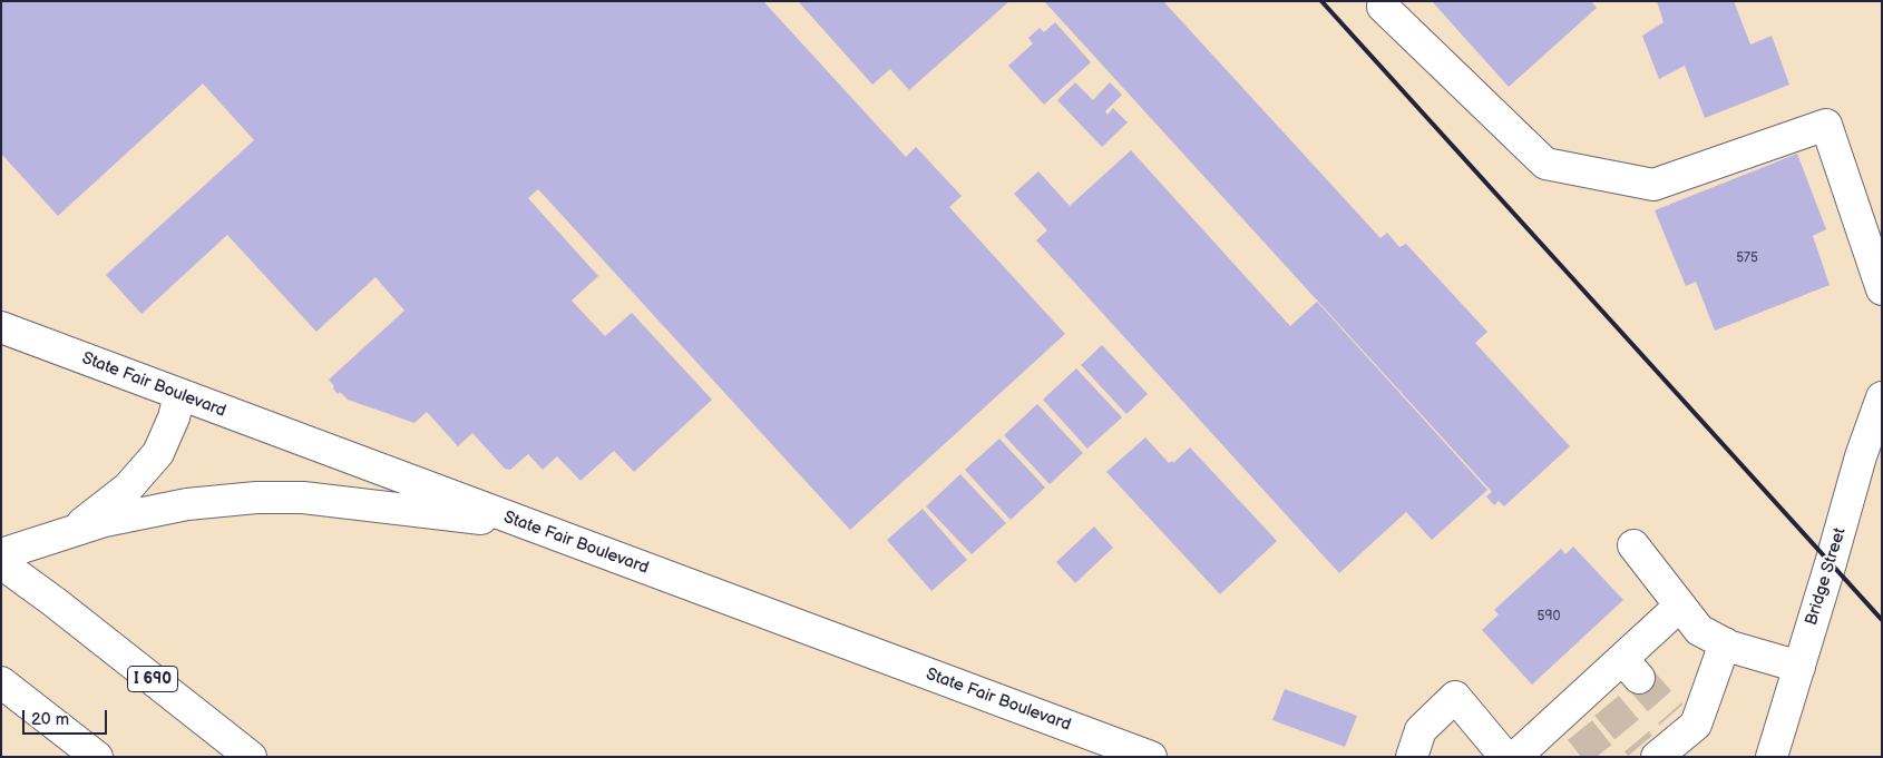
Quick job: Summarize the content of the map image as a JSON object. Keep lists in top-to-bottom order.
{
  "streets": {
    "main road": ["State Fair Boulevard", "Bridge Street", "I 690"]
  },
  "house_numbers": ["575", "590"],
  "scale_bar": "20 m"
}
